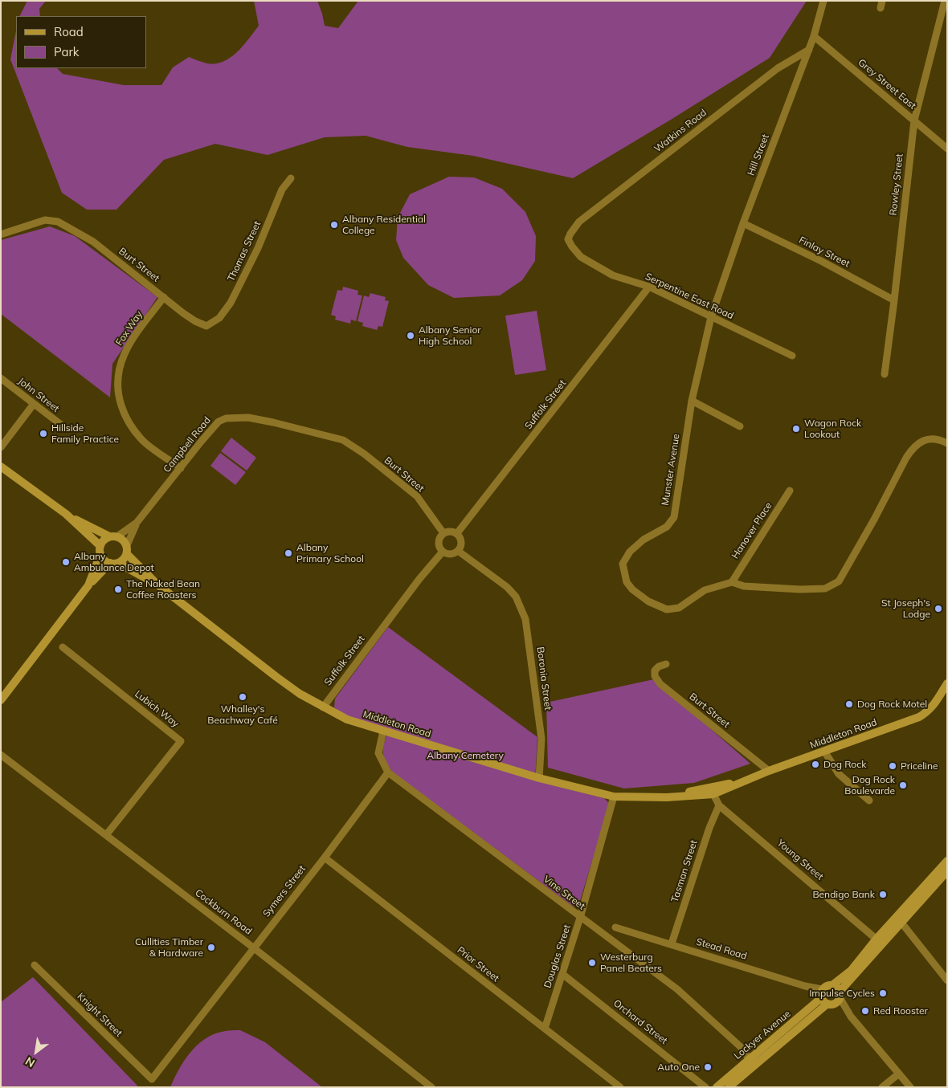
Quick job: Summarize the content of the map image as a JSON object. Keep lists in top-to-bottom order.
{
  "streets": {
    "main road": ["Middleton Road", "Lockyer Avenue"],
    "street": [
      "Grey Street East",
      "Watkins Road",
      "Hill Street",
      "Rowley Street",
      "Thomas Street",
      "Finlay Street",
      "Burt Street",
      "Serpentine East Road",
      "Fox Way",
      "John Street",
      "Suffolk Street",
      "Campbell Road",
      "Munster Avenue",
      "Hanover Place",
      "Boronia Street",
      "Lubich Way",
      "Young Street",
      "Tasman Street",
      "Symers Street",
      "Vine Street",
      "Cockburn Road",
      "Stead Road",
      "Douglas Street",
      "Prior Street",
      "Knight Street",
      "Orchard Street"
    ]
  },
  "crossings": [
    ["Grey Street East", "Hill Street"],
    ["Grey Street East", "Rowley Street"],
    ["Watkins Road", "Hill Street"],
    ["Watkins Road", "Serpentine East Road"],
    ["Hill Street", "Finlay Street"],
    ["Hill Street", "Serpentine East Road"],
    ["Hill Street", "Munster Avenue"],
    ["Rowley Street", "Finlay Street"],
    ["Thomas Street", "Burt Street"],
    ["Burt Street", "Fox Way"],
    ["Burt Street", "Suffolk Street"],
    ["Burt Street", "Campbell Road"],
    ["Burt Street", "Boronia Street"],
    ["Burt Street", "Middleton Road"],
    ["Serpentine East Road", "Suffolk Street"],
    ["Serpentine East Road", "Munster Avenue"],
    ["Fox Way", "Campbell Road"],
    ["Suffolk Street", "Boronia Street"],
    ["Suffolk Street", "Middleton Road"],
    ["Campbell Road", "Middleton Road"],
    ["Munster Avenue", "Hanover Place"],
    ["Boronia Street", "Middleton Road"],
    ["Lubich Way", "Cockburn Road"],
    ["Middleton Road", "Young Street"],
    ["Middleton Road", "Vine Street"],
    ["Middleton Road", "Douglas Street"],
    ["Young Street", "Tasman Street"],
    ["Tasman Street", "Stead Road"],
    ["Symers Street", "Vine Street"],
    ["Symers Street", "Cockburn Road"],
    ["Symers Street", "Prior Street"],
    ["Symers Street", "Knight Street"],
    ["Vine Street", "Douglas Street"],
    ["Vine Street", "Lockyer Avenue"],
    ["Stead Road", "Lockyer Avenue"],
    ["Douglas Street", "Prior Street"],
    ["Douglas Street", "Orchard Street"]
  ],
  "parks": ["Albany Cemetery"],
  "places": [
    "Albany Residential College",
    "Albany Senior High School",
    "Wagon Rock Lookout",
    "Hillside Family Practice",
    "Albany Primary School",
    "Albany Ambulance Depot",
    "The Naked Bean Coffee Roasters",
    "St Joseph's Lodge",
    "Whalley's Beachway Café",
    "Dog Rock Motel",
    "Dog Rock",
    "Priceline",
    "Dog Rock Boulevarde",
    "Bendigo Bank",
    "Cullities Timber & Hardware",
    "Westerburg Panel Beaters",
    "Impulse Cycles",
    "Red Rooster",
    "Auto One"
  ],
  "legend": ["Road", "Park"],
  "north": "bottom left"
}
